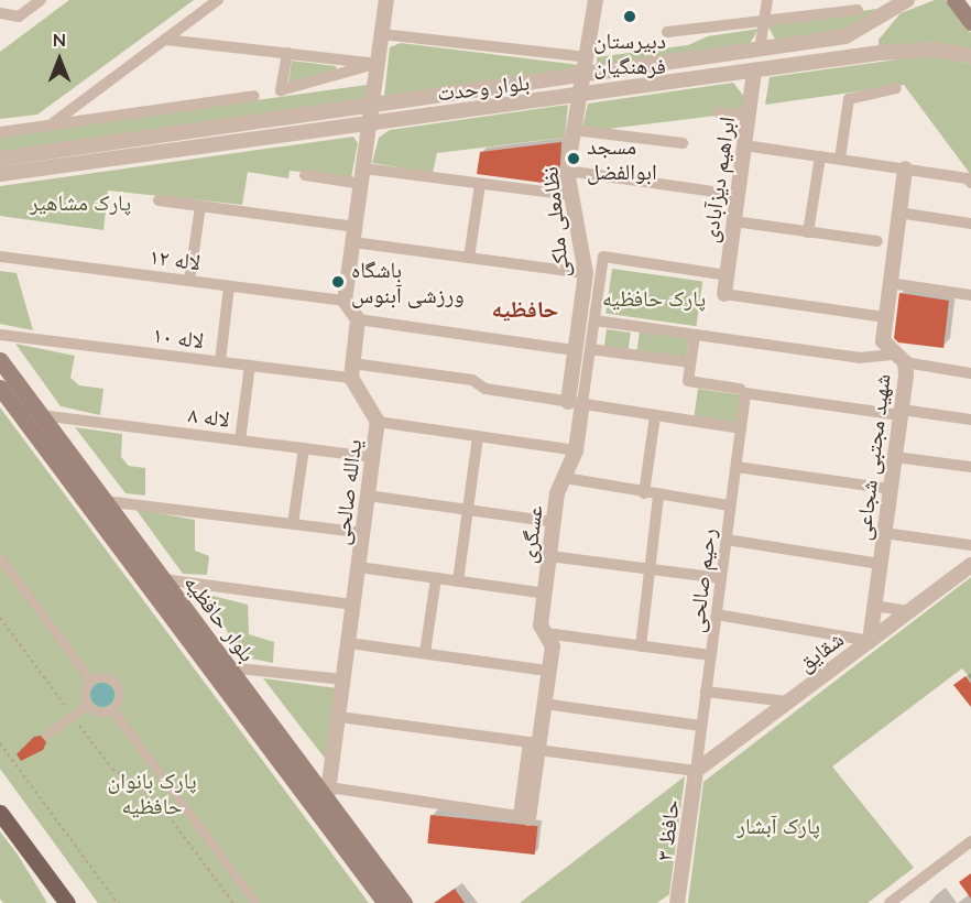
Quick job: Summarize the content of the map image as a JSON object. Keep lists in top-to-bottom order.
{
  "streets": {
    "main road": ["بلوار حافظیه"],
    "street": [
      "بلوار وحدت",
      "ابراهیم دیزآبادی",
      "نظامعلی ملکی",
      "لاله ۱۲",
      "لاله ۱۰",
      "لاله ۸",
      "شهید مجتبی شجاعی",
      "یدالله صالحی",
      "عسگری",
      "رحیم صالحی",
      "شقایق",
      "حافظ ۳"
    ]
  },
  "crossings": [
    ["بلوار وحدت", "ابراهیم دیزآبادی"],
    ["بلوار وحدت", "نظامعلی ملکی"],
    ["نظامعلی ملکی", "لاله ۱۰"],
    ["نظامعلی ملکی", "عسگری"],
    ["لاله ۱۰", "یدالله صالحی"],
    ["لاله ۱۰", "عسگری"],
    ["لاله ۱۰", "رحیم صالحی"],
    ["لاله ۸", "یدالله صالحی"],
    ["لاله ۸", "بلوار حافظیه"],
    ["شهید مجتبی شجاعی", "شقایق"],
    ["یدالله صالحی", "بلوار حافظیه"],
    ["رحیم صالحی", "شقایق"],
    ["رحیم صالحی", "حافظ ۳"],
    ["شقایق", "حافظ ۳"]
  ],
  "districts": ["حافظیه"],
  "parks": [
    "پارک مشاهیر",
    "پارک حافظیه",
    "پارک بانوان حافظیه",
    "پارک آبشار"
  ],
  "places": ["دبیرستان فرهنگیان", "مسجد ابوالفضل", "باشگاه ورزشی آبنوس"],
  "north": "top"
}
